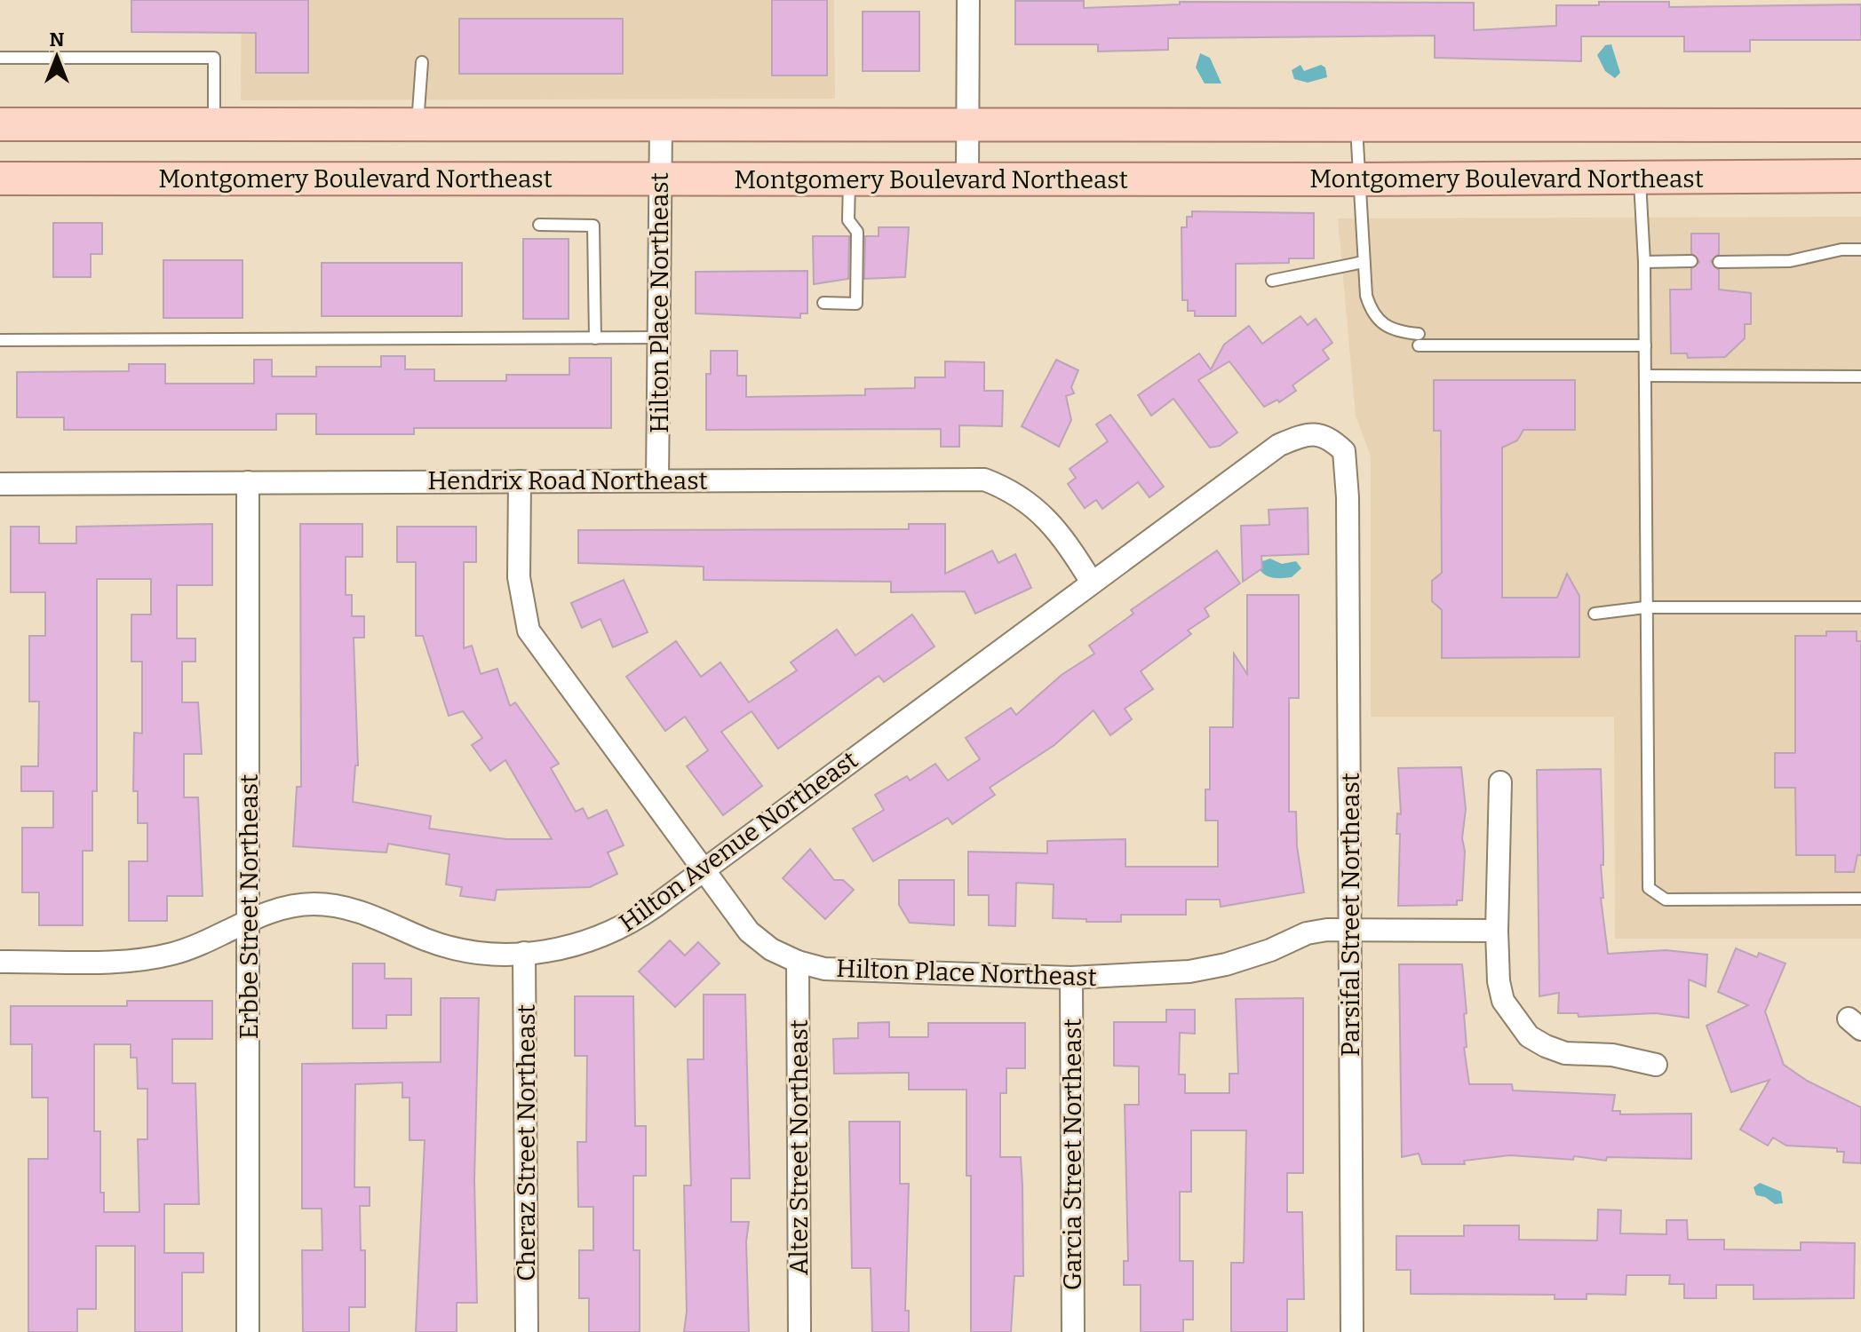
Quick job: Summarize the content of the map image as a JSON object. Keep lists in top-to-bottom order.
{
  "streets": {
    "main road": ["Montgomery Boulevard Northeast"],
    "street": [
      "Hilton Place Northeast",
      "Hendrix Road Northeast",
      "Hilton Avenue Northeast",
      "Erbbe Street Northeast",
      "Parsifal Street Northeast",
      "Cheraz Street Northeast",
      "Altez Street Northeast",
      "Garcia Street Northeast"
    ]
  },
  "crossings": [
    ["Montgomery Boulevard Northeast", "Hilton Place Northeast"],
    ["Hilton Place Northeast", "Hendrix Road Northeast"],
    ["Hilton Place Northeast", "Hilton Avenue Northeast"],
    ["Hilton Place Northeast", "Parsifal Street Northeast"],
    ["Hilton Place Northeast", "Altez Street Northeast"],
    ["Hilton Place Northeast", "Garcia Street Northeast"],
    ["Hendrix Road Northeast", "Hilton Avenue Northeast"],
    ["Hendrix Road Northeast", "Erbbe Street Northeast"],
    ["Hilton Avenue Northeast", "Erbbe Street Northeast"],
    ["Hilton Avenue Northeast", "Parsifal Street Northeast"],
    ["Hilton Avenue Northeast", "Cheraz Street Northeast"]
  ],
  "north": "top"
}
